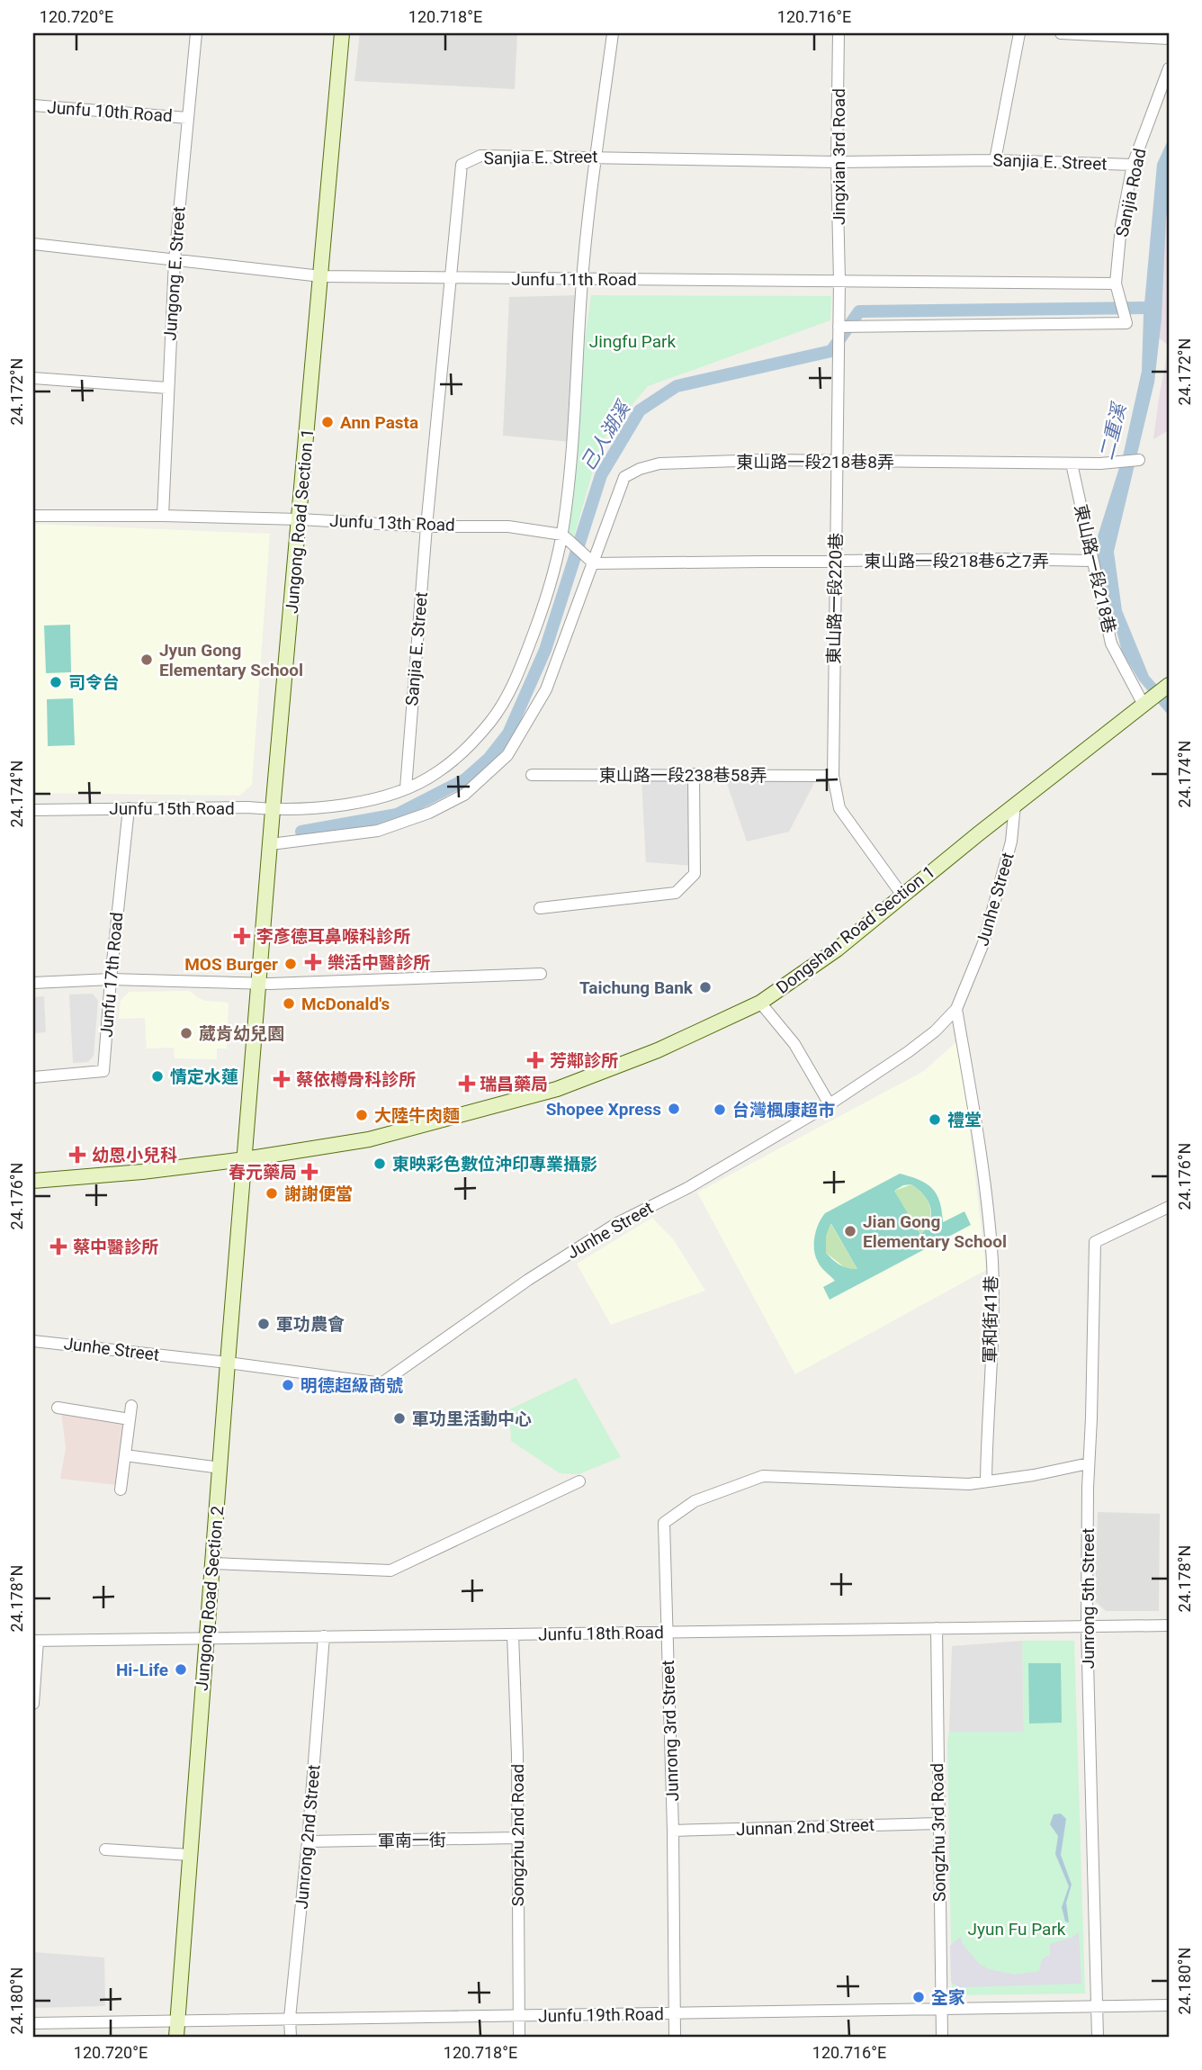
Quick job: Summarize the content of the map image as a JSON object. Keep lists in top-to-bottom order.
{
  "streets": {
    "main road": ["Jungong Road Section 1", "Dongshan Road Section 1", "Jungong Road Section 2"],
    "street": [
      "Junfu 10th Road",
      "Jingxian 3rd Road",
      "Sanjia E. Street",
      "Sanjia Road",
      "Jungong E. Street",
      "Junfu 11th Road",
      "東山路一段218巷8弄",
      "Junfu 13th Road",
      "東山路一段218巷6之7弄",
      "東山路一段218巷",
      "東山路一段220巷",
      "東山路一段238巷58弄",
      "Junfu 15th Road",
      "Junhe Street",
      "Junfu 17th Road",
      "軍和街41巷",
      "Junrong 5th Street",
      "Junfu 18th Road",
      "Junrong 3rd Street",
      "Junnan 2nd Street",
      "Songzhu 3rd Road",
      "Songzhu 2nd Road",
      "Junrong 2nd Street",
      "軍南一街",
      "Junfu 19th Road"
    ]
  },
  "crossings": [
    ["Junfu 10th Road", "Jungong E. Street"],
    ["Jingxian 3rd Road", "Sanjia E. Street"],
    ["Jingxian 3rd Road", "Junfu 11th Road"],
    ["Jingxian 3rd Road", "東山路一段220巷"],
    ["Sanjia E. Street", "Sanjia Road"],
    ["Sanjia E. Street", "Junfu 11th Road"],
    ["Sanjia E. Street", "Junfu 13th Road"],
    ["Sanjia E. Street", "Junfu 15th Road"],
    ["Sanjia Road", "Junfu 11th Road"],
    ["Jungong E. Street", "Junfu 11th Road"],
    ["Jungong E. Street", "Junfu 13th Road"],
    ["Junfu 11th Road", "Jungong Road Section 1"],
    ["Junfu 11th Road", "東山路一段220巷"],
    ["Junfu 11th Road", "Junfu 15th Road"],
    ["東山路一段218巷8弄", "Jungong Road Section 1"],
    ["東山路一段218巷8弄", "東山路一段218巷6之7弄"],
    ["東山路一段218巷8弄", "東山路一段218巷"],
    ["東山路一段218巷8弄", "東山路一段220巷"],
    ["Jungong Road Section 1", "Junfu 13th Road"],
    ["Jungong Road Section 1", "Junfu 15th Road"],
    ["Jungong Road Section 1", "Dongshan Road Section 1"],
    ["Jungong Road Section 1", "Jungong Road Section 2"],
    ["Junfu 13th Road", "Junfu 15th Road"],
    ["東山路一段218巷6之7弄", "東山路一段218巷"],
    ["東山路一段218巷6之7弄", "東山路一段220巷"],
    ["東山路一段218巷", "Dongshan Road Section 1"],
    ["東山路一段220巷", "東山路一段238巷58弄"],
    ["東山路一段220巷", "Dongshan Road Section 1"],
    ["Junfu 15th Road", "Junfu 17th Road"],
    ["Junhe Street", "Dongshan Road Section 1"],
    ["Junhe Street", "軍和街41巷"],
    ["Junhe Street", "Jungong Road Section 2"],
    ["Dongshan Road Section 1", "Jungong Road Section 2"],
    ["軍和街41巷", "Junrong 3rd Street"],
    ["Jungong Road Section 2", "Junfu 18th Road"],
    ["Jungong Road Section 2", "Junfu 19th Road"],
    ["Junrong 5th Street", "Junfu 18th Road"],
    ["Junrong 5th Street", "Junrong 3rd Street"],
    ["Junrong 5th Street", "Junfu 19th Road"],
    ["Junfu 18th Road", "Junrong 3rd Street"],
    ["Junfu 18th Road", "Songzhu 3rd Road"],
    ["Junfu 18th Road", "Songzhu 2nd Road"],
    ["Junfu 18th Road", "Junrong 2nd Street"],
    ["Junrong 3rd Street", "Junnan 2nd Street"],
    ["Junrong 3rd Street", "Junfu 19th Road"],
    ["Junnan 2nd Street", "Songzhu 3rd Road"],
    ["Songzhu 3rd Road", "Junfu 19th Road"],
    ["Songzhu 2nd Road", "軍南一街"],
    ["Songzhu 2nd Road", "Junfu 19th Road"],
    ["Junrong 2nd Street", "軍南一街"],
    ["Junrong 2nd Street", "Junfu 19th Road"]
  ],
  "water": ["二重溪", "己人湖溪"],
  "parks": ["Jingfu Park", "Jyun Fu Park"],
  "places": {
    "other": [
      "Ann Pasta",
      "Jyun Gong Elementary School",
      "司令台",
      "MOS Burger",
      "Taichung Bank",
      "McDonald's",
      "葳肯幼兒園",
      "情定水蓮",
      "Shopee Xpress",
      "台灣楓康超市",
      "大陸牛肉麵",
      "禮堂",
      "東映彩色數位沖印專業攝影",
      "謝謝便當",
      "Jian Gong Elementary School",
      "軍功農會",
      "明德超級商號",
      "軍功里活動中心",
      "Hi-Life",
      "全家"
    ],
    "health": [
      "李彥德耳鼻喉科診所",
      "樂活中醫診所",
      "芳鄰診所",
      "蔡依樽骨科診所",
      "瑞昌藥局",
      "幼恩小兒科",
      "春元藥局",
      "蔡中醫診所"
    ]
  },
  "coordinates": [
    "120.720°E",
    "120.718°E",
    "120.716°E",
    "24.172°N",
    "24.174°N",
    "24.176°N",
    "24.178°N",
    "24.180°N"
  ]
}
